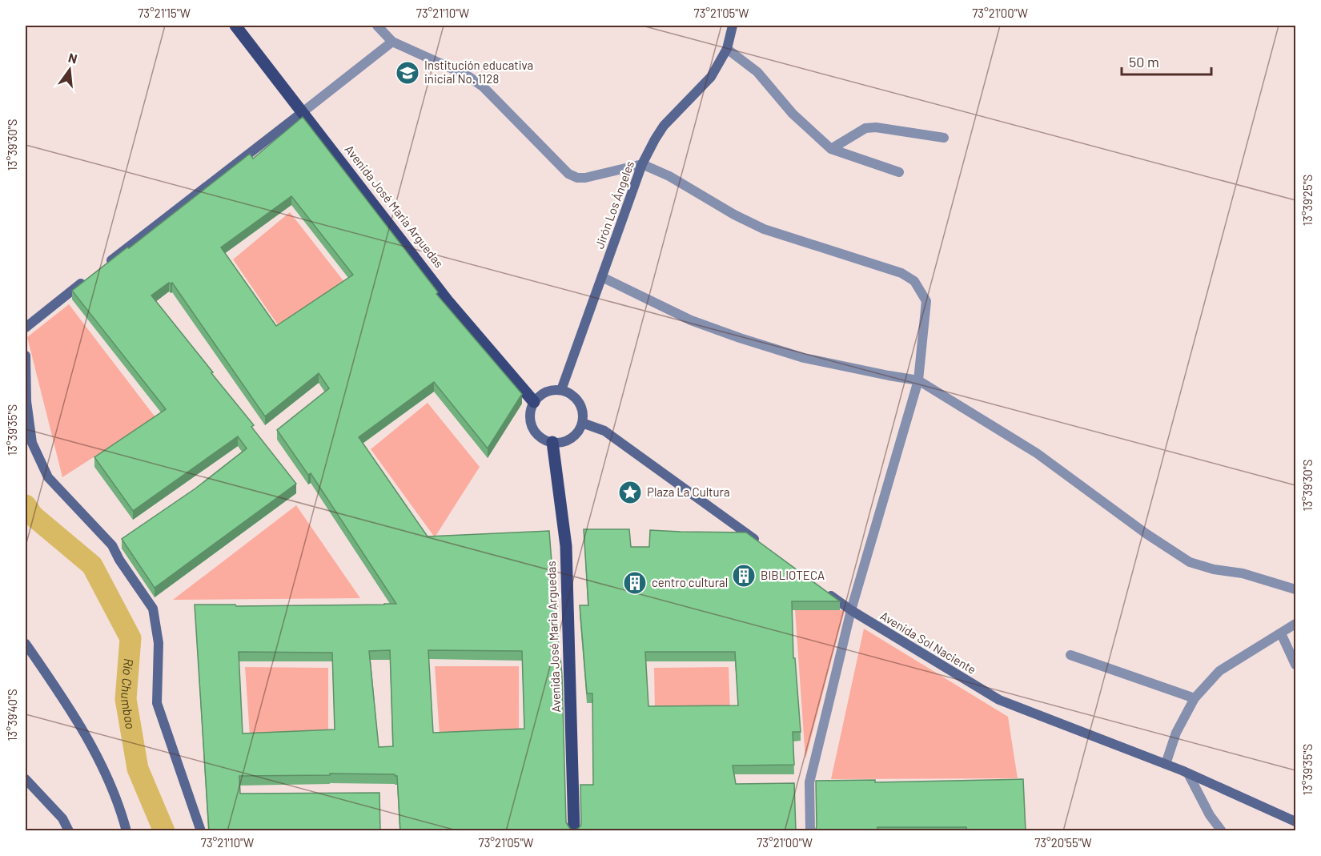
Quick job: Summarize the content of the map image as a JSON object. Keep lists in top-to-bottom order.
{
  "streets": {
    "main road": ["Avenida José Maria Arguedas"],
    "street": ["Jirón Los Ángeles", "Avenida Sol Naciente"]
  },
  "crossings": [
    ["Jirón Los Ángeles", "Avenida José Maria Arguedas"]
  ],
  "water": ["Río Chumbao"],
  "places": {
    "school or university": ["Institución educativa inicial No. 1128"],
    "place": ["Plaza La Cultura"],
    "building": ["BIBLIOTECA", "centro cultural"]
  },
  "scale_bar": "50 m",
  "north": "top",
  "coordinates": [
    "73°21'15\"W",
    "73°21'10\"W",
    "73°21'05\"W",
    "73°21'00\"W",
    "13°39'30\"S",
    "13°39'25\"S",
    "13°39'35\"S",
    "13°39'40\"S",
    "73°20'55\"W"
  ]
}
